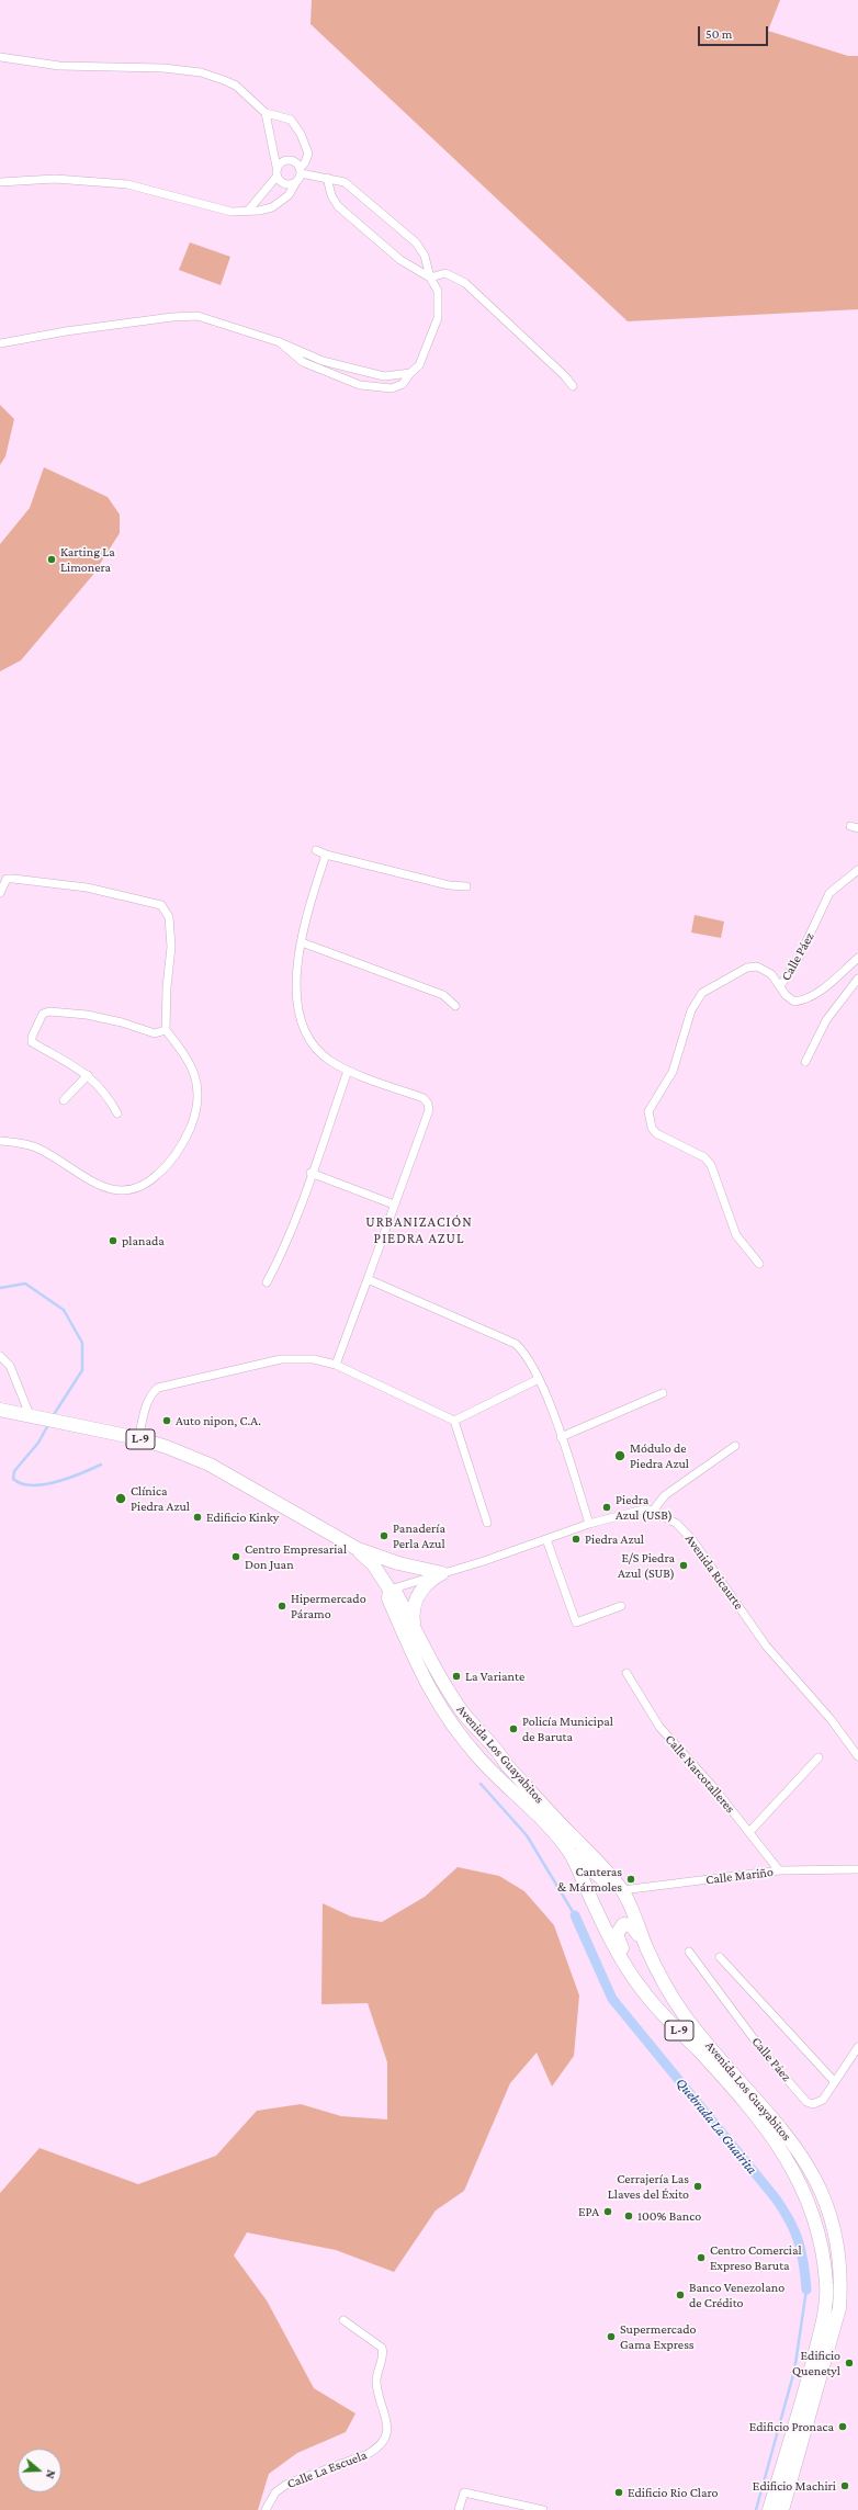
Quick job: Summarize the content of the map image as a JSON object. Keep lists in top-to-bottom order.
{
  "streets": {
    "main road": ["L-9", "Avenida Los Guayabitos"],
    "street": [
      "Calle Páez",
      "Avenida Ricaurte",
      "Calle Narcotalleres",
      "Calle Mariño",
      "Calle La Escuela"
    ]
  },
  "crossings": [
    ["L-9", "Avenida Los Guayabitos"],
    ["Avenida Los Guayabitos", "Calle Mariño"],
    ["Calle Narcotalleres", "Calle Mariño"]
  ],
  "districts": ["URBANIZACIÓN PIEDRA AZUL"],
  "water": ["Quebrada La Guairita"],
  "places": [
    "Karting La Limonera",
    "planada",
    "Auto nipon, C.A.",
    "Módulo de Piedra Azul",
    "Clínica Piedra Azul",
    "Piedra Azul (USB)",
    "Edificio Kinky",
    "Panadería Perla Azul",
    "Piedra Azul",
    "Centro Empresarial Don Juan",
    "E/S Piedra Azul (SUB)",
    "Hipermercado Páramo",
    "La Variante",
    "Policía Municipal de Baruta",
    "Canteras & Mármoles",
    "Cerrajería Las Llaves del Éxito",
    "EPA",
    "100% Banco",
    "Centro Comercial Expreso Baruta",
    "Banco Venezolano de Crédito",
    "Supermercado Gama Express",
    "Edificio Quenetyl",
    "Edificio Pronaca",
    "Edificio Machiri",
    "Edificio Rio Claro"
  ],
  "scale_bar": "50 m",
  "north": "right"
}
